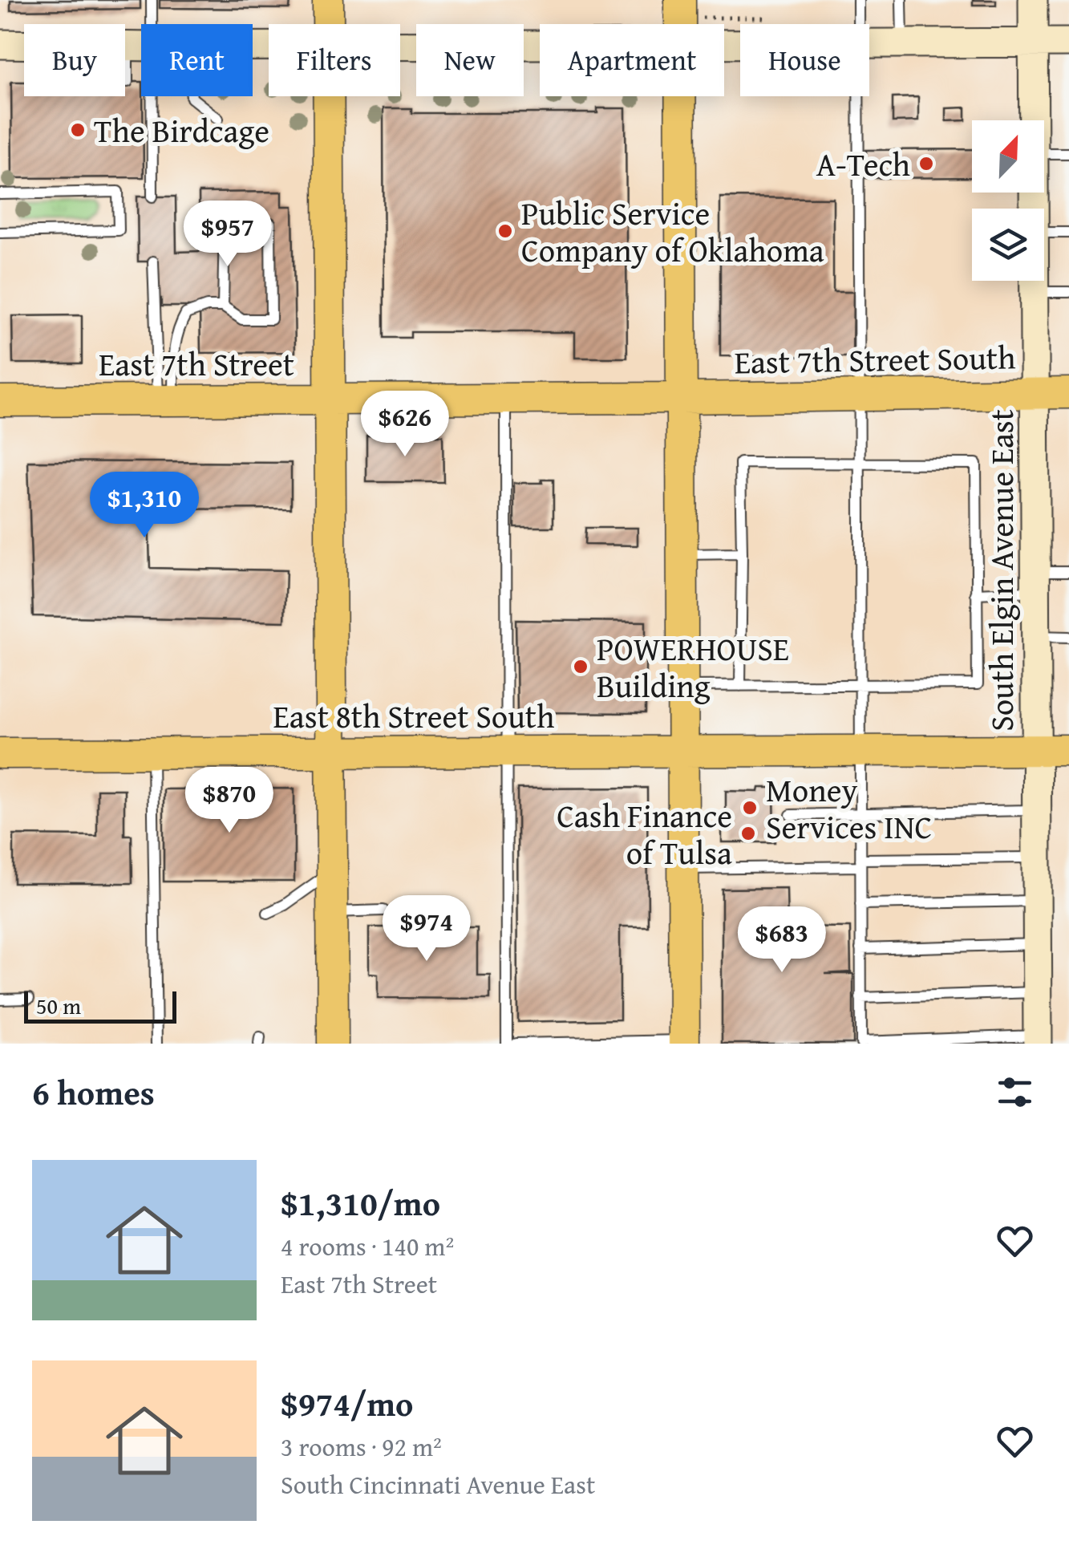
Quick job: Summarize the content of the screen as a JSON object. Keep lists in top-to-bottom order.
{
  "streets": {
    "main road": ["East 7th Street South", "East 7th Street", "East 8th Street South"],
    "street": ["South Elgin Avenue East"]
  },
  "crossings": [
    ["East 7th Street South", "East 7th Street"],
    ["East 7th Street South", "South Elgin Avenue East"],
    ["South Elgin Avenue East", "East 8th Street South"]
  ],
  "places": [
    "The Birdcage",
    "A-Tech",
    "Public Service Company of Oklahoma",
    "POWERHOUSE Building",
    "Money Services INC",
    "Cash Finance of Tulsa"
  ],
  "scale_bar": "50 m",
  "north": "top right",
  "page": {
    "chip": [
      "Buy",
      "Rent",
      "Filters",
      "New",
      "Apartment",
      "House"
    ],
    "price": [
      "$957",
      "$626",
      "$1,310",
      "$870",
      "$974",
      "$683"
    ],
    "scale": "50 m",
    "heading": "6 homes",
    "list": [
      {
        "name": "$1,310/mo",
        "note": "4 rooms · 140 m² · East 7th Street"
      },
      {
        "name": "$974/mo",
        "note": "3 rooms · 92 m² · South Cincinnati Avenue East"
      }
    ]
  }
}
